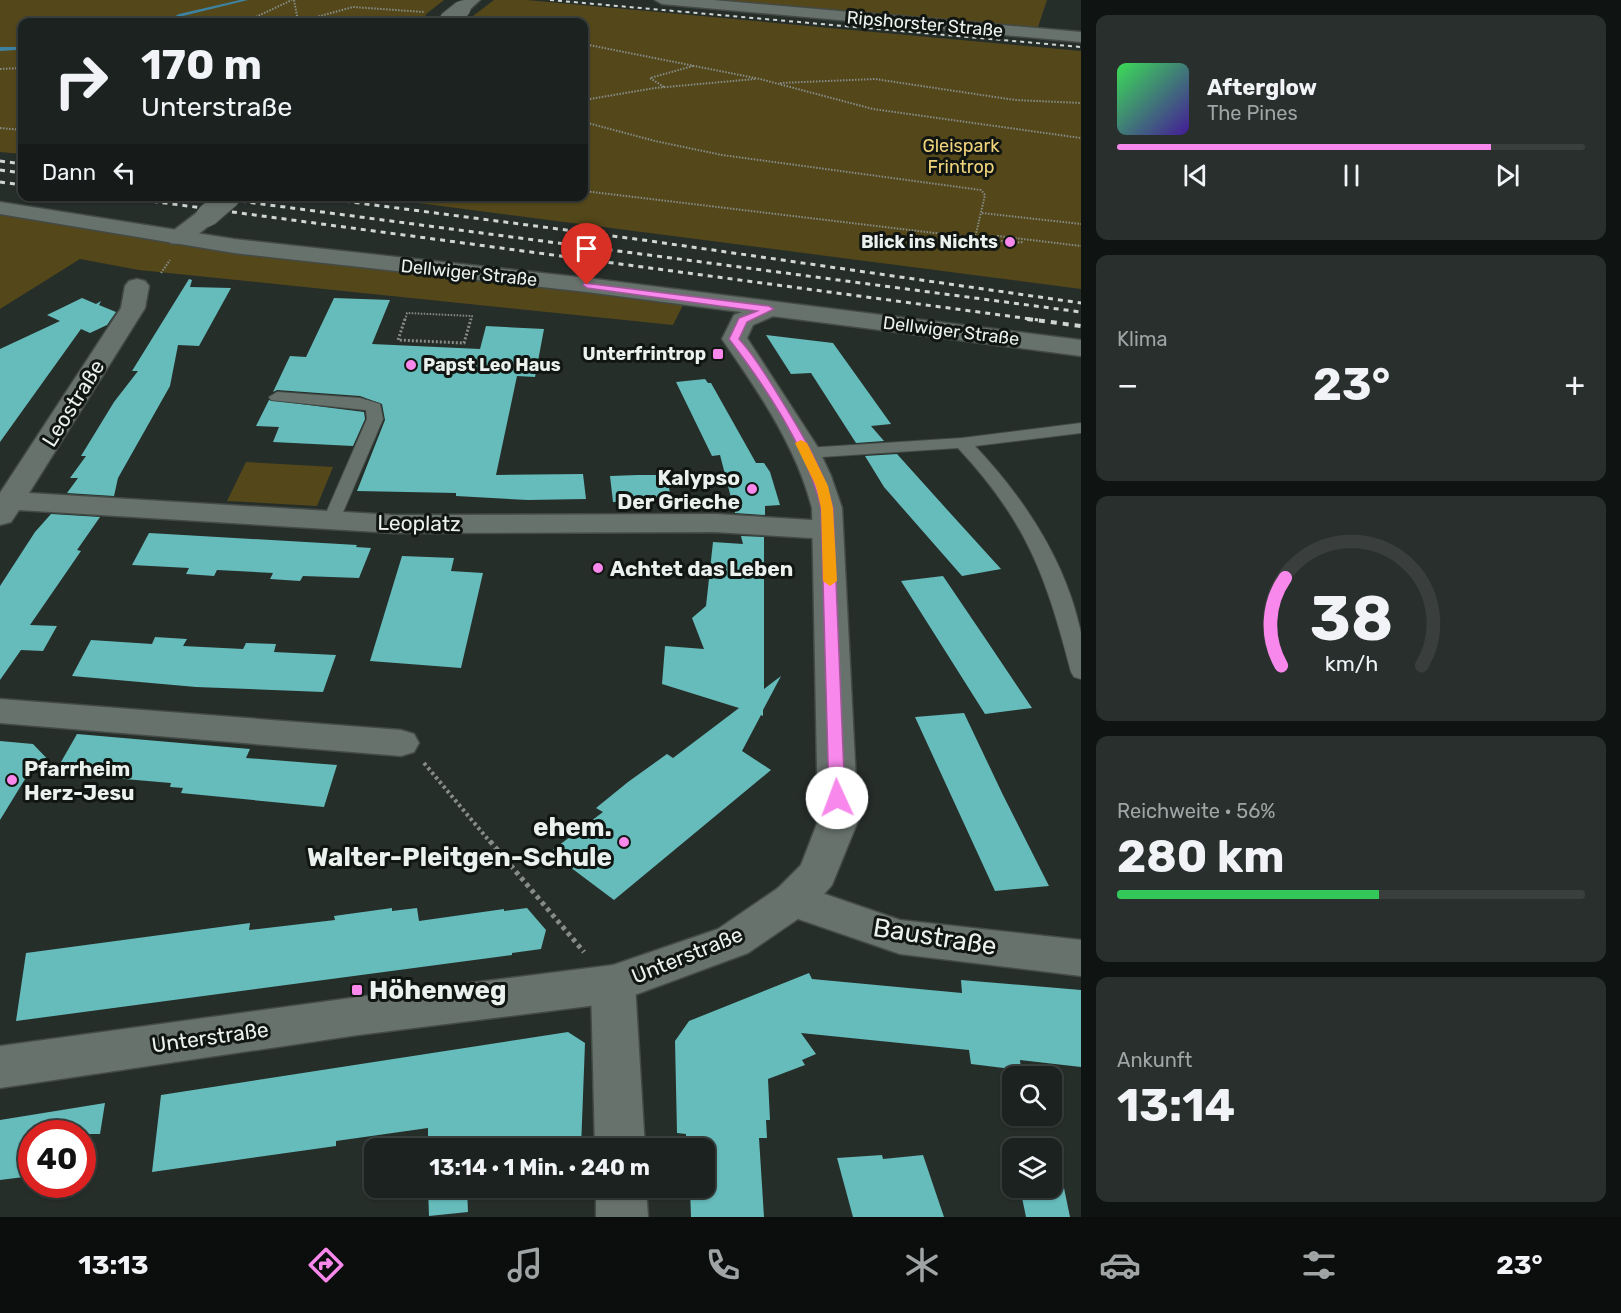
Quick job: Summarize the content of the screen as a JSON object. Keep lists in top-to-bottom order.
{
  "streets": {
    "street": [
      "Ripshorster Straße",
      "Dellwiger Straße",
      "Leostraße",
      "Leoplatz",
      "Baustraße",
      "Unterstraße"
    ]
  },
  "crossings": [
    ["Dellwiger Straße", "Unterstraße"],
    ["Leostraße", "Leoplatz"],
    ["Leoplatz", "Unterstraße"],
    ["Baustraße", "Unterstraße"]
  ],
  "parks": ["Gleispark Frintrop"],
  "places": {
    "other": [
      "Blick ins Nichts",
      "Papst Leo Haus",
      "Kalypso Der Grieche",
      "Achtet das Leben",
      "Pfarrheim Herz-Jesu",
      "ehem. Walter-Pleitgen-Schule"
    ],
    "transit": ["Unterfrintrop", "Höhenweg"]
  },
  "page": {
    "turn": ["170 m", "Unterstraße"],
    "song": ["Afterglow", "The Pines"],
    "then": "Dann",
    "tile": [
      "Klima",
      ["Reichweite · 56%", "280 km"],
      ["Ankunft", "13:14"]
    ],
    "heat": ["−", "23°", "+"],
    "limit": "40",
    "trip": "13:14 · 1 Min. · 240 m",
    "tabs": ["13:13", "23°"],
    "gauge": ["38", "km/h"]
  }
}
